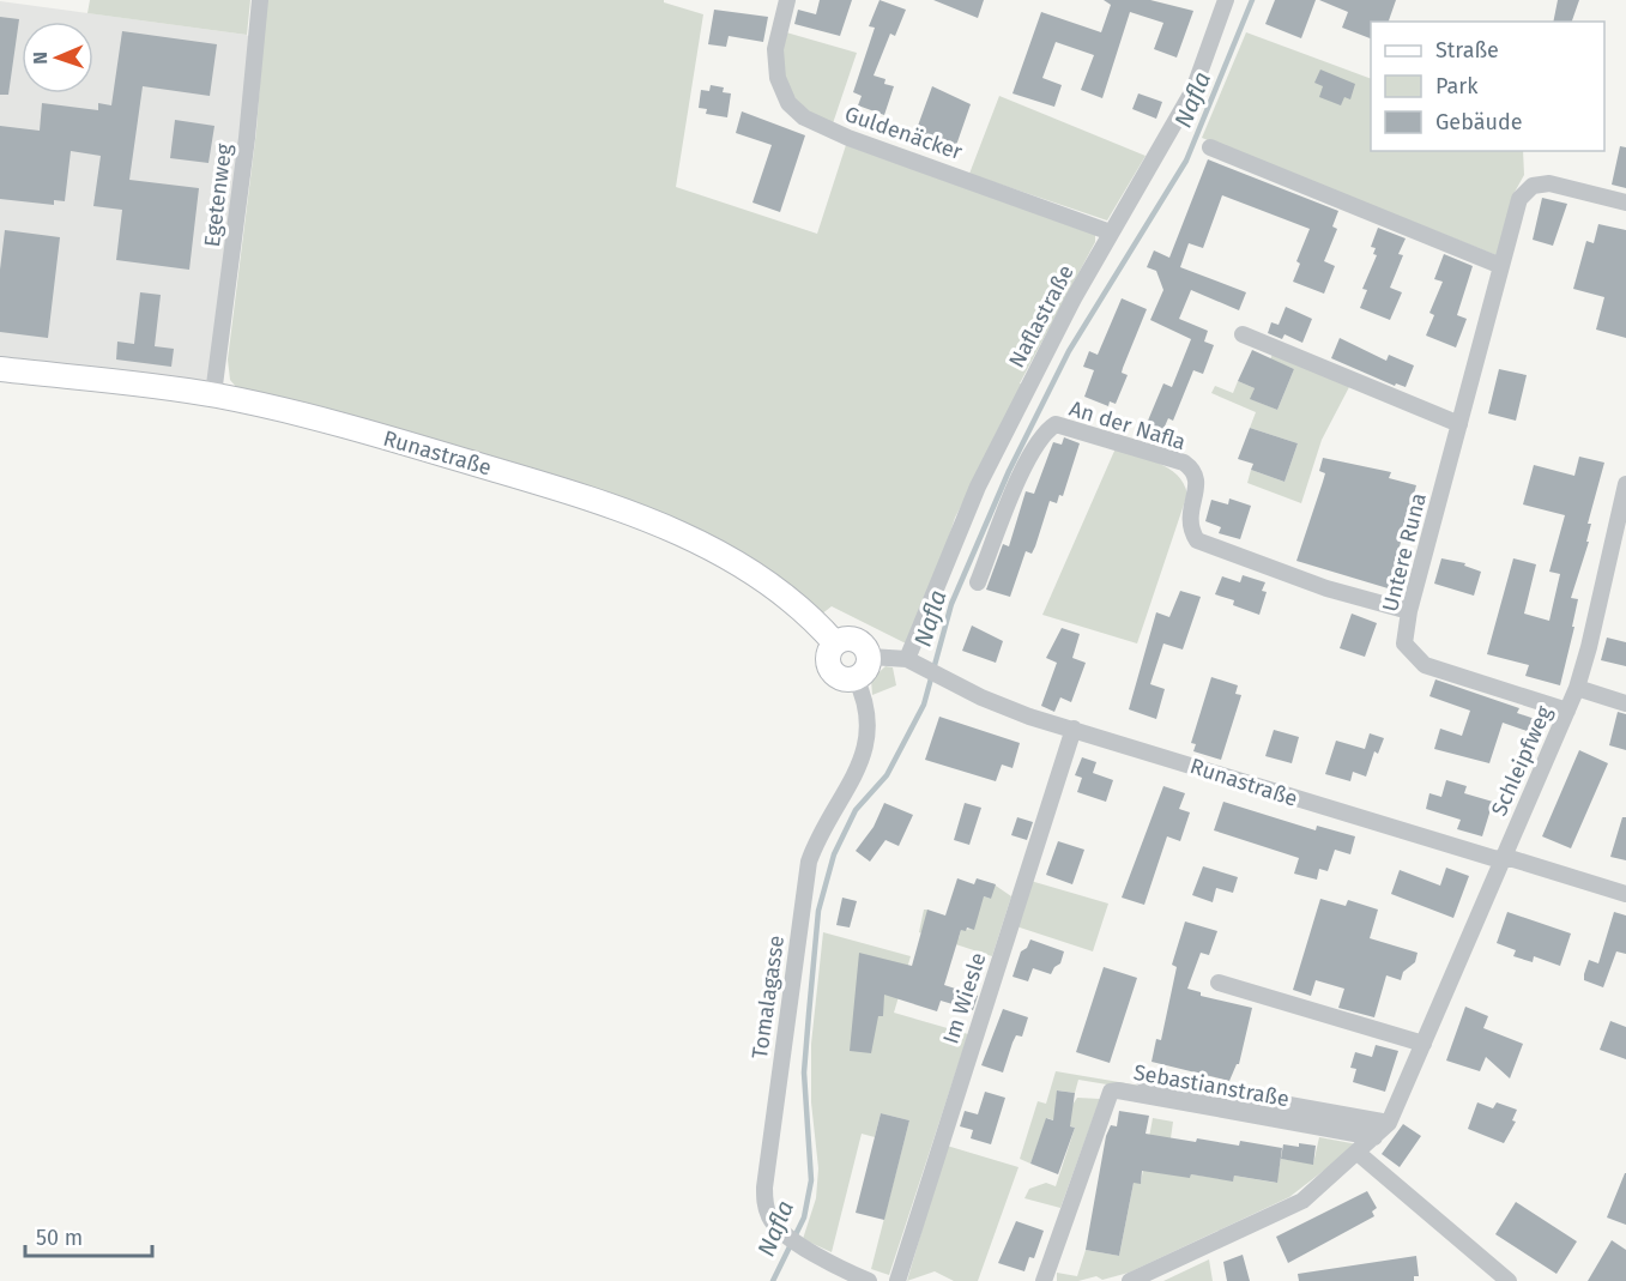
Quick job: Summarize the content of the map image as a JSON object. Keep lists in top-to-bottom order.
{
  "streets": {
    "street": [
      "Guldenäcker",
      "Egetenweg",
      "Naflastraße",
      "An der Nafla",
      "Runastraße",
      "Untere Runa",
      "Schleipfweg",
      "Tomalagasse",
      "Im Wiesle",
      "Sebastianstraße"
    ]
  },
  "crossings": [
    ["Guldenäcker", "Naflastraße"],
    ["Egetenweg", "Runastraße"],
    ["Naflastraße", "Runastraße"],
    ["An der Nafla", "Untere Runa"],
    ["Runastraße", "Schleipfweg"],
    ["Runastraße", "Tomalagasse"],
    ["Runastraße", "Im Wiesle"],
    ["Untere Runa", "Schleipfweg"],
    ["Schleipfweg", "Sebastianstraße"]
  ],
  "water": ["Nafla"],
  "legend": ["Straße", "Park", "Gebäude"],
  "scale_bar": "50 m",
  "north": "left"
}
